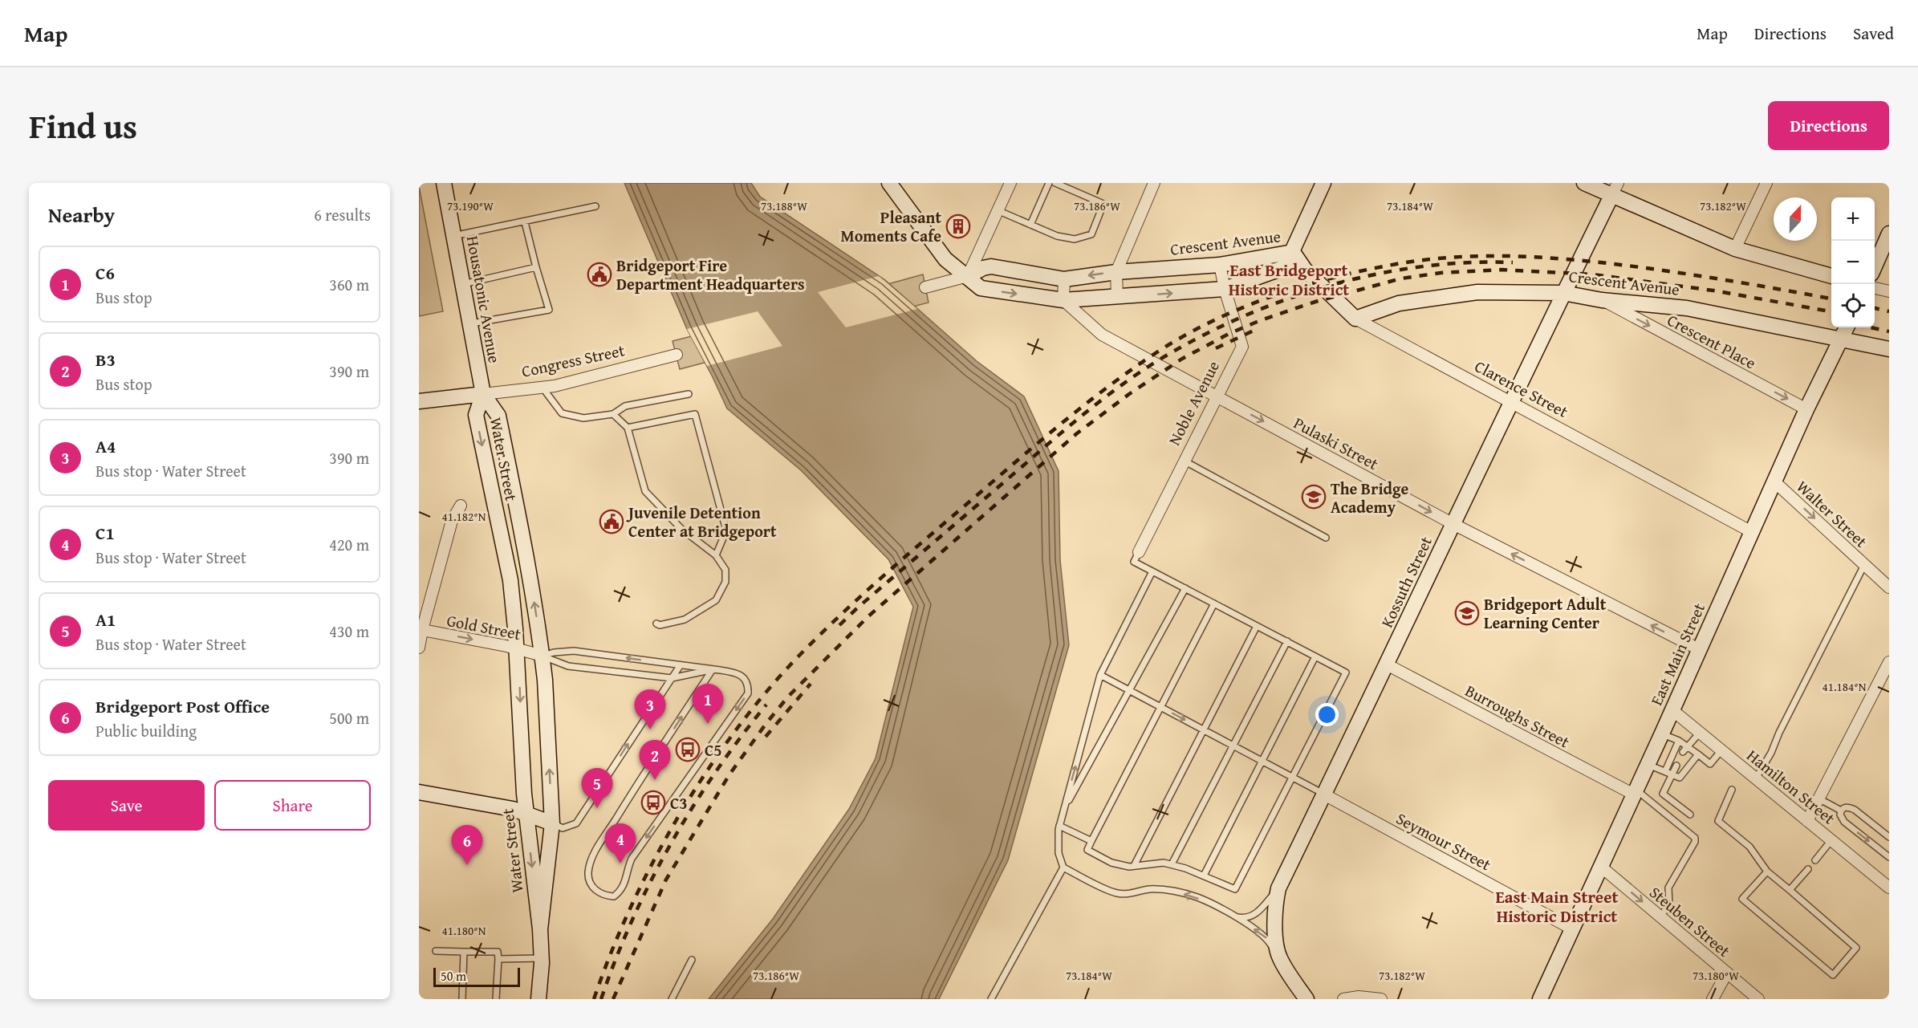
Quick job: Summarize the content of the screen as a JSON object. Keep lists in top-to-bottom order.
{
  "streets": {
    "main road": [
      "Crescent Avenue",
      "Housatonic Avenue",
      "Congress Street",
      "Clarence Street",
      "Water Street",
      "Kossuth Street",
      "East Main Street"
    ],
    "street": [
      "Crescent Place",
      "Noble Avenue",
      "Pulaski Street",
      "Walter Street",
      "Gold Street",
      "Burroughs Street",
      "Hamilton Street",
      "Seymour Street",
      "Steuben Street"
    ]
  },
  "crossings": [
    ["Crescent Avenue", "Crescent Place"],
    ["Crescent Avenue", "Clarence Street"],
    ["Crescent Avenue", "Noble Avenue"],
    ["Crescent Avenue", "Pulaski Street"],
    ["Crescent Avenue", "Kossuth Street"],
    ["Crescent Avenue", "East Main Street"],
    ["Housatonic Avenue", "Congress Street"],
    ["Housatonic Avenue", "Water Street"],
    ["Crescent Place", "East Main Street"],
    ["Congress Street", "Water Street"],
    ["Clarence Street", "Kossuth Street"],
    ["Clarence Street", "East Main Street"],
    ["Noble Avenue", "Pulaski Street"],
    ["Pulaski Street", "Kossuth Street"],
    ["Pulaski Street", "East Main Street"],
    ["Water Street", "Gold Street"],
    ["Walter Street", "East Main Street"],
    ["Kossuth Street", "Burroughs Street"],
    ["Kossuth Street", "Seymour Street"],
    ["East Main Street", "Burroughs Street"],
    ["East Main Street", "Hamilton Street"],
    ["East Main Street", "Seymour Street"],
    ["East Main Street", "Steuben Street"]
  ],
  "one_way": [
    "Crescent Place",
    "Walter Street",
    "Gold Street",
    "Steuben Street"
  ],
  "districts": ["East Bridgeport Historic District", "East Main Street Historic District"],
  "places": {
    "building": ["Pleasant Moments Cafe"],
    "public building": ["Bridgeport Fire Department Headquarters", "Juvenile Detention Center at Bridgeport"],
    "school or university": ["The Bridge Academy", "Bridgeport Adult Learning Center"],
    "bus stop": ["C5", "C3"]
  },
  "scale_bar": "50 m",
  "north": "top",
  "page": {
    "header": "Map",
    "nav": ["Map", "Directions", "Saved"],
    "title": "Find us",
    "buttons": [
      "Directions",
      ["Save", "Share"]
    ],
    "heading": ["Nearby", "6 results"],
    "map_buttons": ["+", "−"],
    "list": [
      {
        "mark": "1",
        "name": "C6",
        "note": "Bus stop",
        "value": "360 m"
      },
      {
        "mark": "2",
        "name": "B3",
        "note": "Bus stop",
        "value": "390 m"
      },
      {
        "mark": "3",
        "name": "A4",
        "note": "Bus stop · Water Street",
        "value": "390 m"
      },
      {
        "mark": "4",
        "name": "C1",
        "note": "Bus stop · Water Street",
        "value": "420 m"
      },
      {
        "mark": "5",
        "name": "A1",
        "note": "Bus stop · Water Street",
        "value": "430 m"
      },
      {
        "mark": "6",
        "name": "Bridgeport Post Office",
        "note": "Public building",
        "value": "500 m"
      }
    ],
    "pins": [
      "1",
      "3",
      "2",
      "5",
      "4",
      "6"
    ],
    "scale": "50 m"
  },
  "coordinates": [
    "73.188°W",
    "73.186°W",
    "73.184°W",
    "73.190°W",
    "73.182°W",
    "41.182°N",
    "41.184°N",
    "41.180°N",
    "73.180°W"
  ]
}
